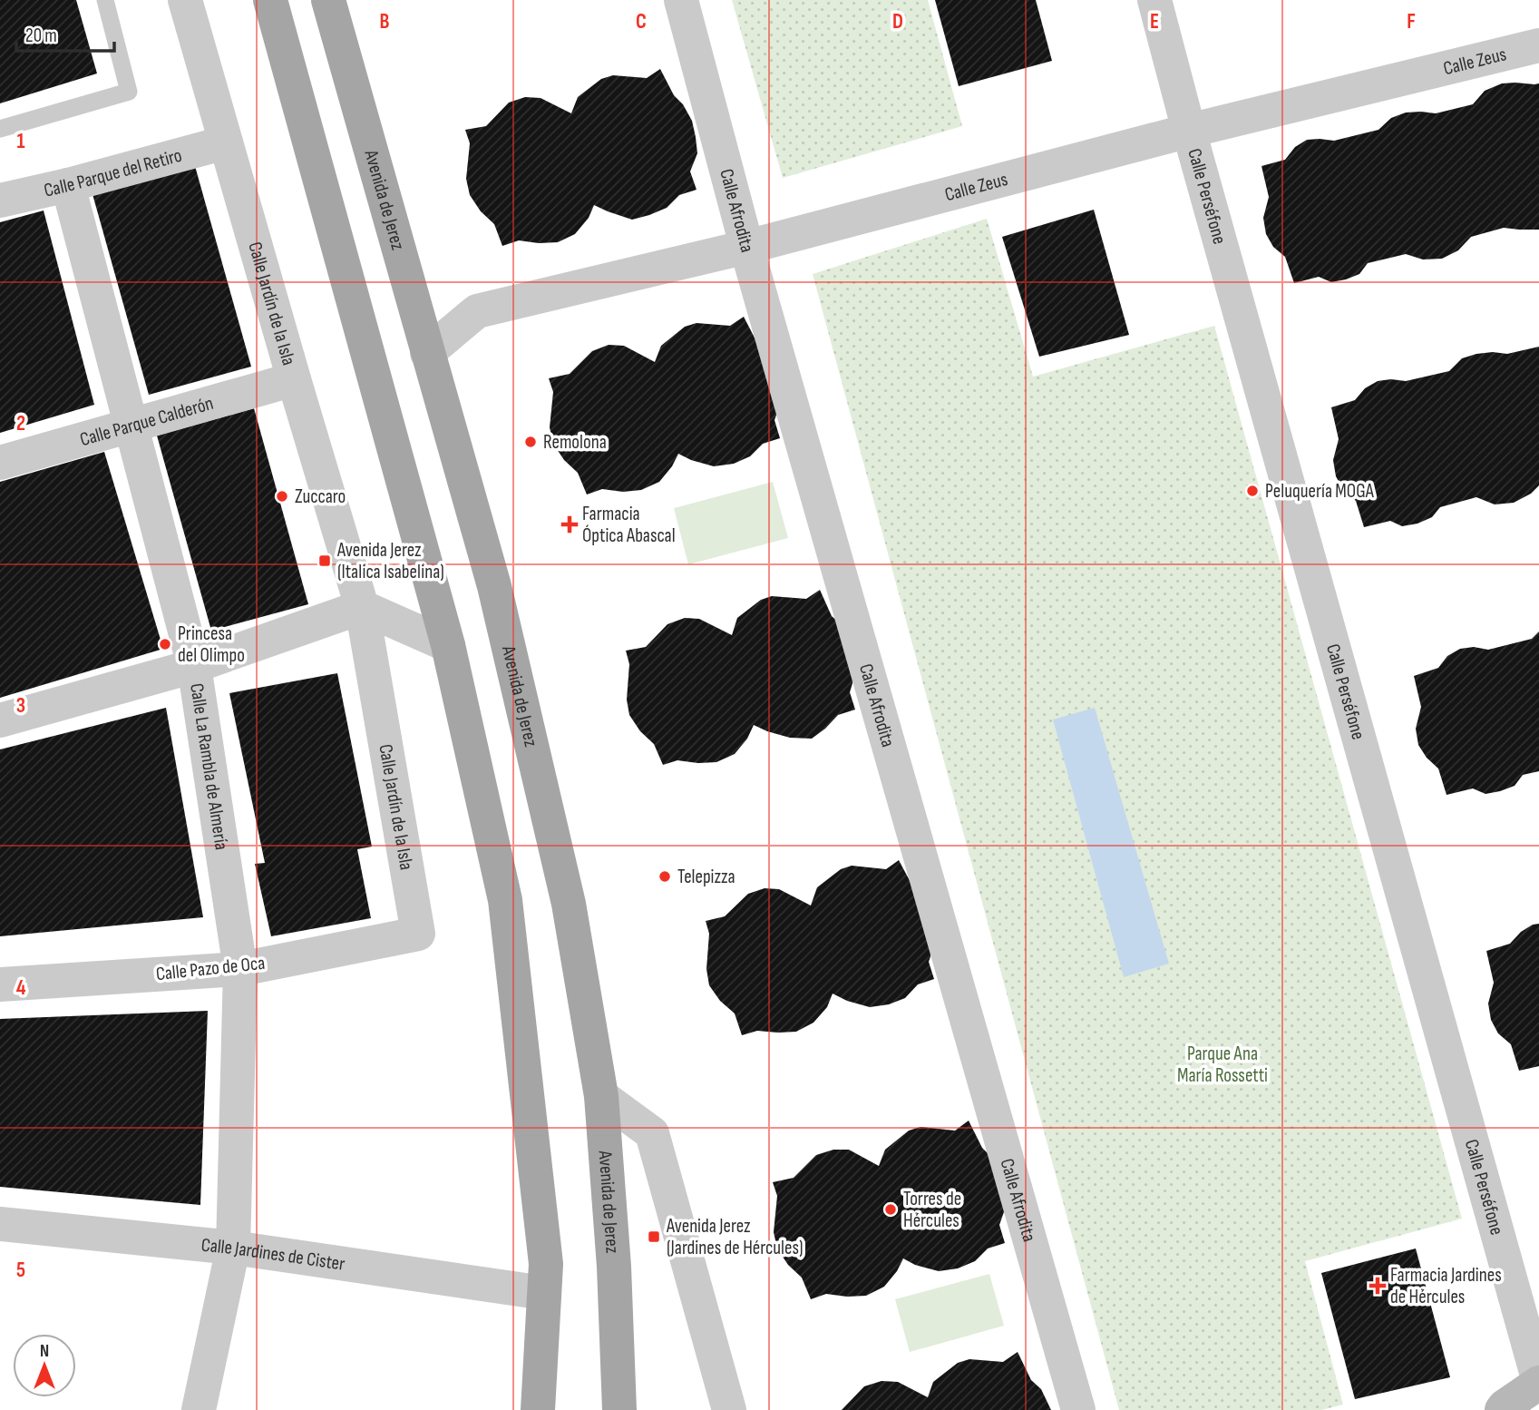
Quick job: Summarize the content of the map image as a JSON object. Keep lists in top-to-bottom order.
{
  "streets": {
    "main road": ["Avenida de Jerez"],
    "street": [
      "Calle Zeus",
      "Calle Parque del Retiro",
      "Calle Perséfone",
      "Calle Afrodita",
      "Calle Jardín de la Isla",
      "Calle Parque Calderón",
      "Calle La Rambla de Almería",
      "Calle Pazo de Oca",
      "Calle Jardines de Cister"
    ]
  },
  "crossings": [
    ["Calle Zeus", "Calle Perséfone"],
    ["Calle Zeus", "Avenida de Jerez"],
    ["Calle Zeus", "Calle Afrodita"],
    ["Calle Parque del Retiro", "Calle Jardín de la Isla"],
    ["Calle Parque del Retiro", "Calle La Rambla de Almería"],
    ["Calle Jardín de la Isla", "Calle Parque Calderón"],
    ["Calle Jardín de la Isla", "Calle Pazo de Oca"],
    ["Calle Parque Calderón", "Calle La Rambla de Almería"],
    ["Calle La Rambla de Almería", "Calle Pazo de Oca"],
    ["Calle La Rambla de Almería", "Calle Jardines de Cister"]
  ],
  "parks": ["Parque Ana María Rossetti"],
  "places": {
    "other": [
      "Remolona",
      "Peluquería MOGA",
      "Zuccaro",
      "Princesa del Olimpo",
      "Telepizza",
      "Torres de Hércules"
    ],
    "health": ["Farmacia Óptica Abascal", "Farmacia Jardines de Hércules"],
    "transit": ["Avenida Jerez (Italica Isabelina)", "Avenida Jerez (Jardines de Hércules)"]
  },
  "scale_bar": "20 m",
  "north": "top",
  "grid": {
    "columns": [
      "B",
      "C",
      "D",
      "E",
      "F"
    ],
    "rows": [
      "1",
      "2",
      "3",
      "4",
      "5"
    ]
  }
}
